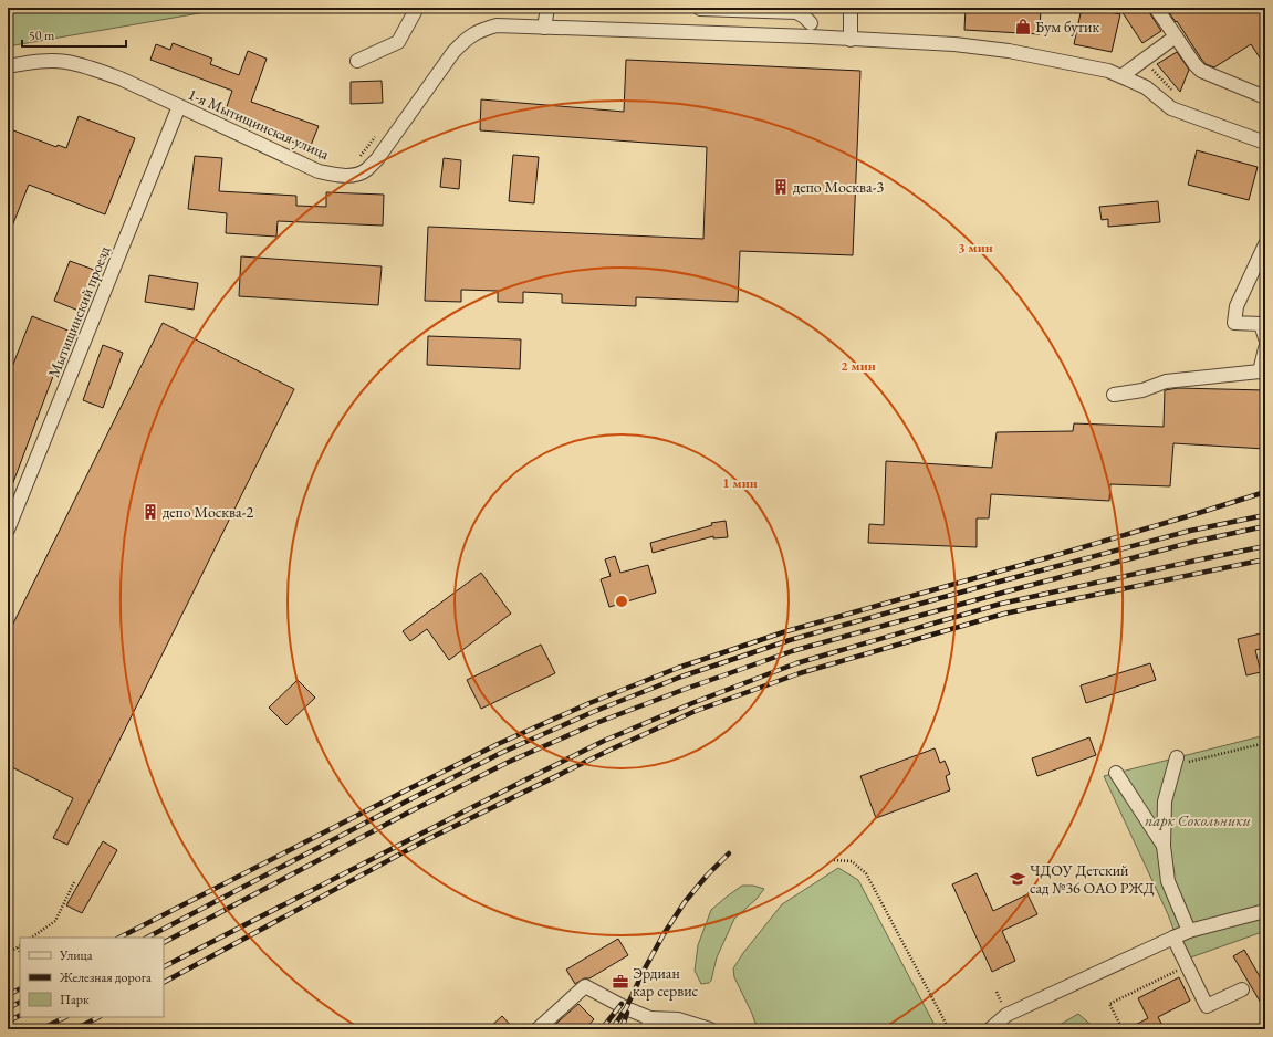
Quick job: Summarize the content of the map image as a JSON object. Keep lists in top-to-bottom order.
{
  "streets": {
    "street": ["1-я Мытищинская улица", "Мытищинский проезд"]
  },
  "crossings": [
    ["1-я Мытищинская улица", "Мытищинский проезд"]
  ],
  "parks": ["парк Сокольники"],
  "places": {
    "shop": ["Бум бутик"],
    "building": ["депо Москва-3", "депо Москва-2"],
    "school or university": ["ЧДОУ Детский сад №36 ОАО РЖД"],
    "office": ["Эрдиан кар сервис"]
  },
  "legend": ["Улица", "Железная дорога", "Парк"],
  "scale_bar": "50 m",
  "rings": ["3 мин", "2 мин", "1 мин"]
}
